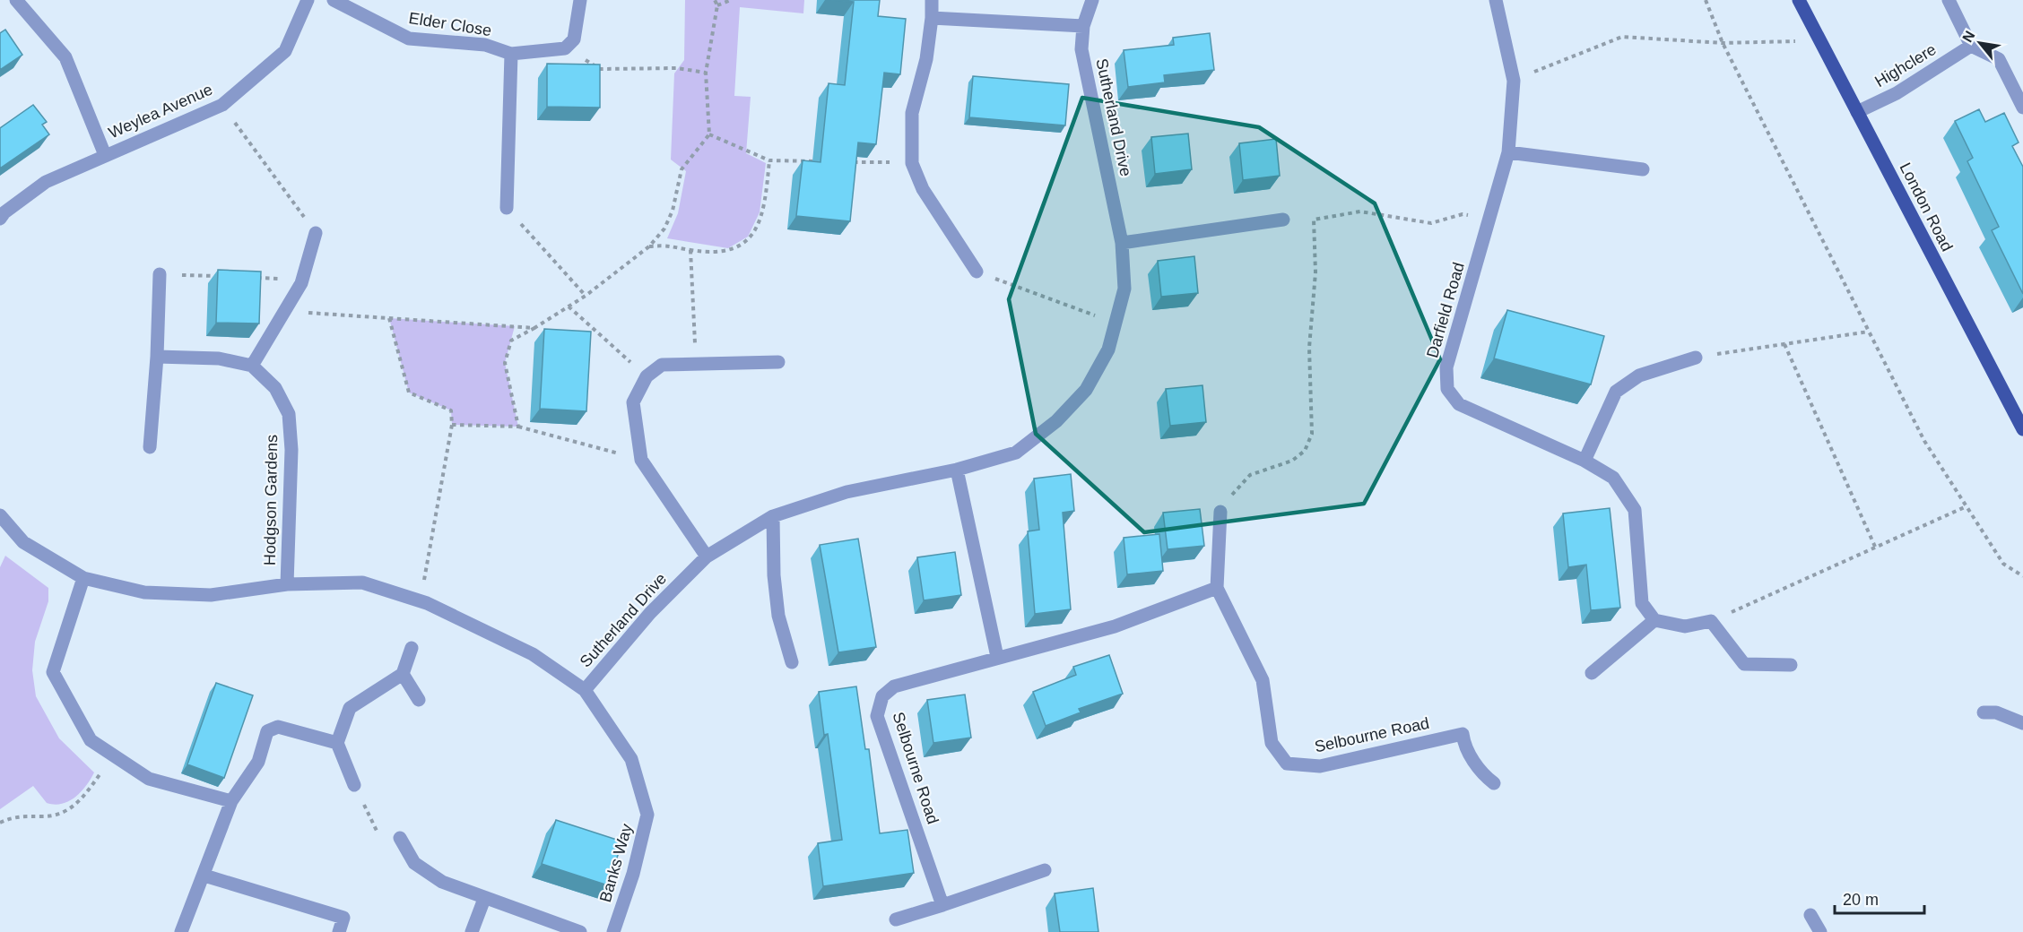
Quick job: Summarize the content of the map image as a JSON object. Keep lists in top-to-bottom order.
{
  "streets": {
    "main road": ["London Road"],
    "street": [
      "Elder Close",
      "Highclere",
      "Weylea Avenue",
      "Sutherland Drive",
      "Darfield Road",
      "Hodgson Gardens",
      "Selbourne Road",
      "Banks Way"
    ]
  },
  "crossings": [
    ["Highclere", "London Road"],
    ["Sutherland Drive", "Hodgson Gardens"],
    ["Sutherland Drive", "Banks Way"]
  ],
  "scale_bar": "20 m",
  "north": "top left"
}
